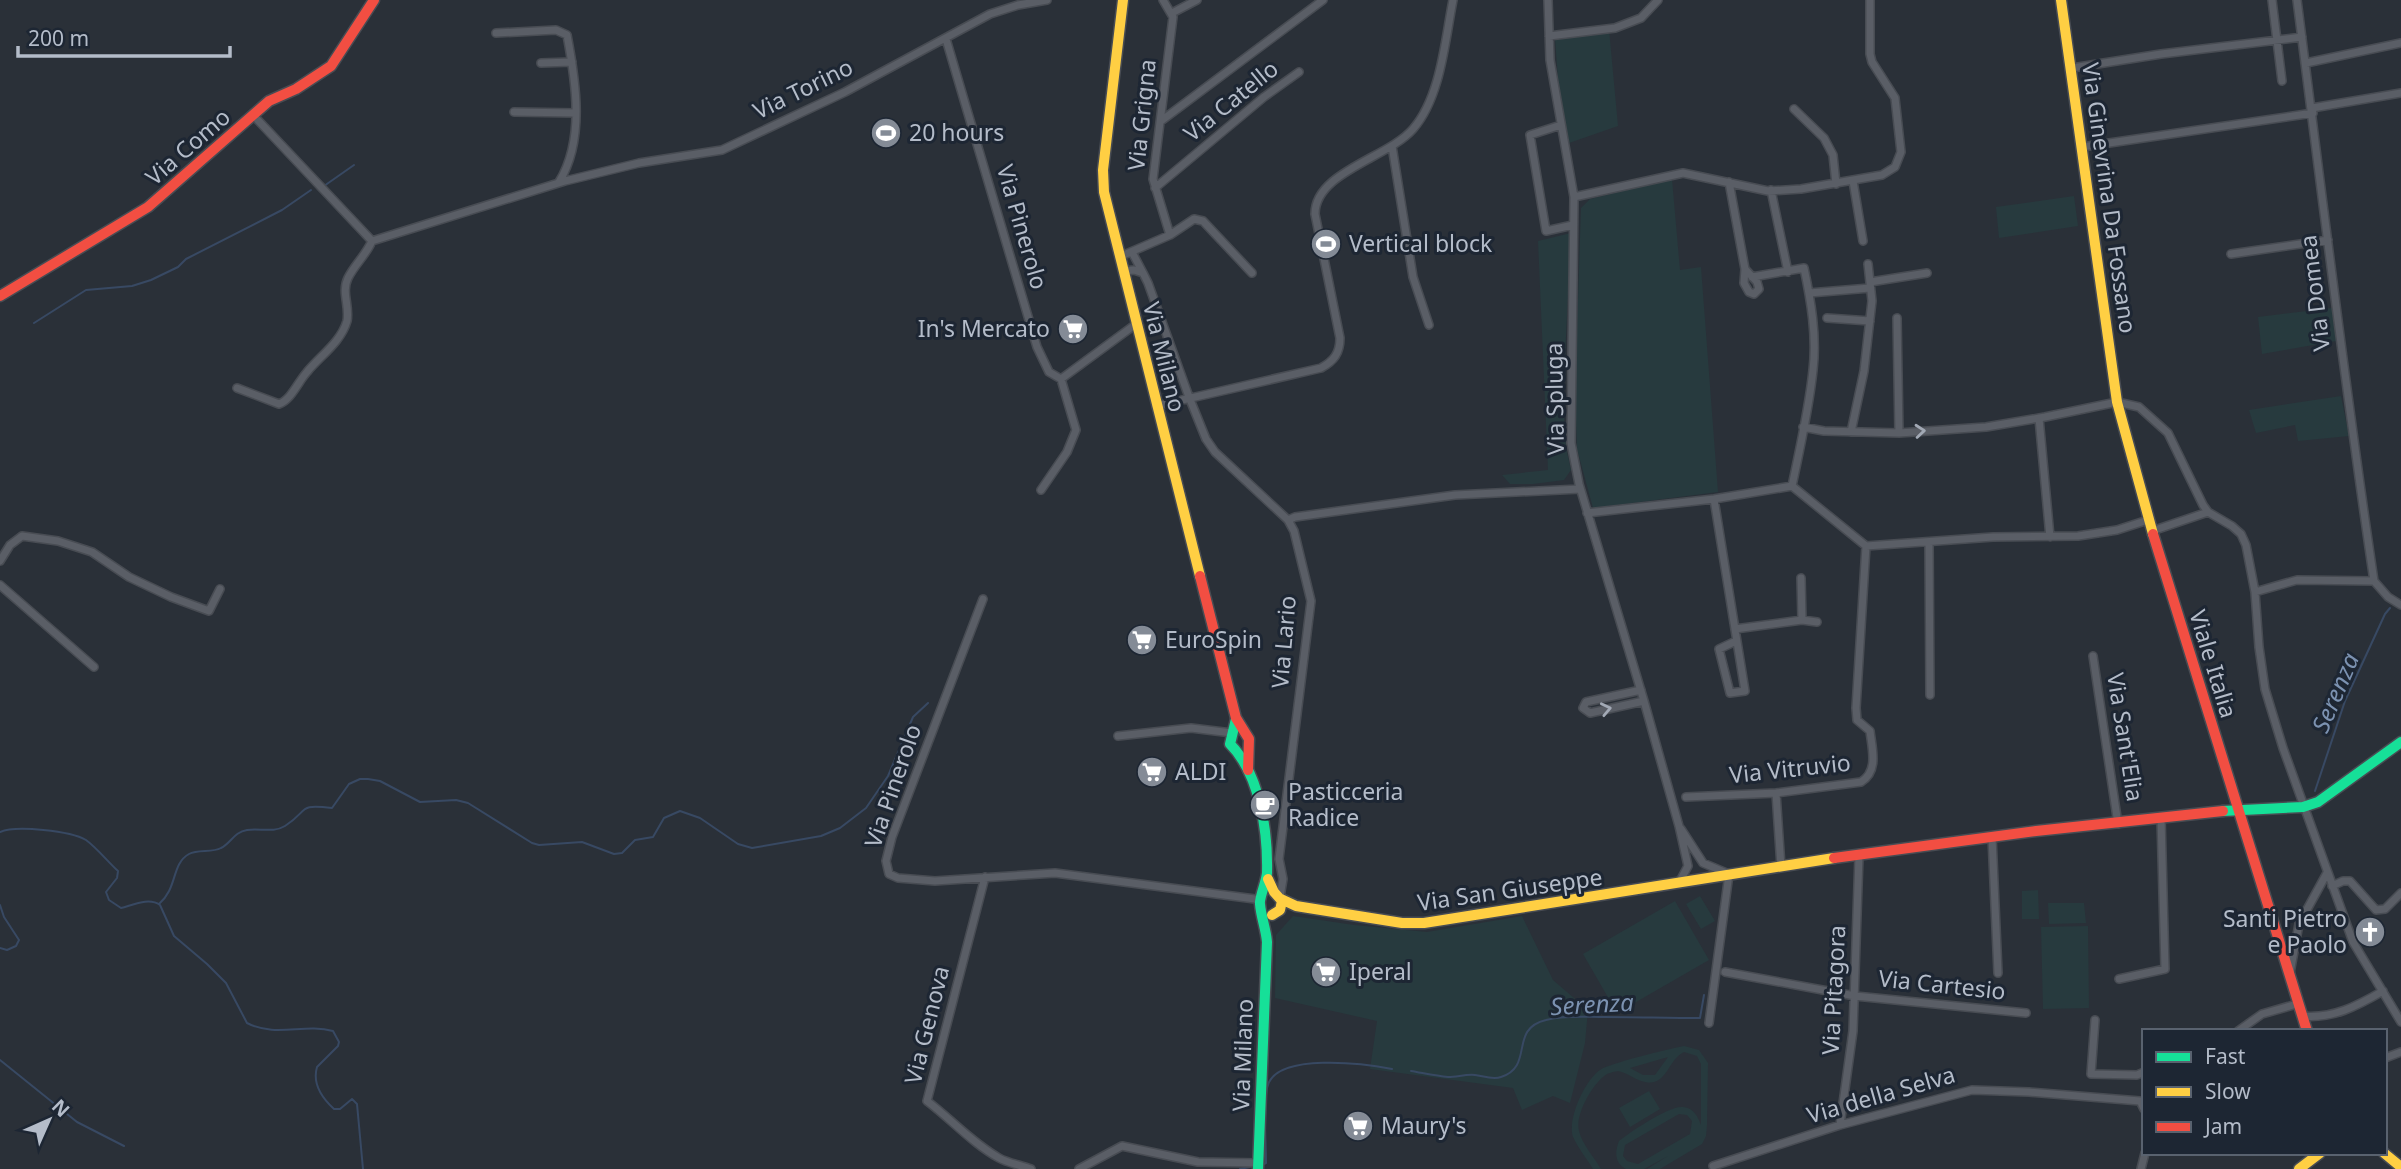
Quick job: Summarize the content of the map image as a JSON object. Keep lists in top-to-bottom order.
{
  "streets": {
    "street": [
      "Via Torino",
      "Via Catello",
      "Via Grigna",
      "Via Como",
      "Via Ginevrina Da Fossano",
      "Via Pinerolo",
      "Via Domea",
      "Via Milano",
      "Via Spluga",
      "Via Lario",
      "Viale Italia",
      "Via Sant'Elia",
      "Via Vitruvio",
      "Via San Giuseppe",
      "Via Cartesio",
      "Via Pitagora",
      "Via Genova",
      "Via della Selva"
    ]
  },
  "crossings": [
    ["Via Torino", "Via Pinerolo"],
    ["Via Catello", "Via Grigna"],
    ["Via Ginevrina Da Fossano", "Viale Italia"],
    ["Via Pinerolo", "Via Genova"],
    ["Via Milano", "Via Lario"],
    ["Via Milano", "Via San Giuseppe"],
    ["Via Spluga", "Via San Giuseppe"],
    ["Via Lario", "Via San Giuseppe"],
    ["Viale Italia", "Via San Giuseppe"],
    ["Via Sant'Elia", "Via San Giuseppe"],
    ["Via San Giuseppe", "Via Pitagora"],
    ["Via Cartesio", "Via Pitagora"],
    ["Via Pitagora", "Via della Selva"]
  ],
  "water": ["Serenza"],
  "places": {
    "sports": ["20 hours", "Vertical block"],
    "supermarket": [
      "In's Mercato",
      "EuroSpin",
      "ALDI",
      "Iperal",
      "Maury's"
    ],
    "cafe": ["Pasticceria Radice"],
    "church": ["Santi Pietro e Paolo"]
  },
  "legend": ["Fast", "Slow", "Jam"],
  "scale_bar": "200 m",
  "north": "top right"
}
